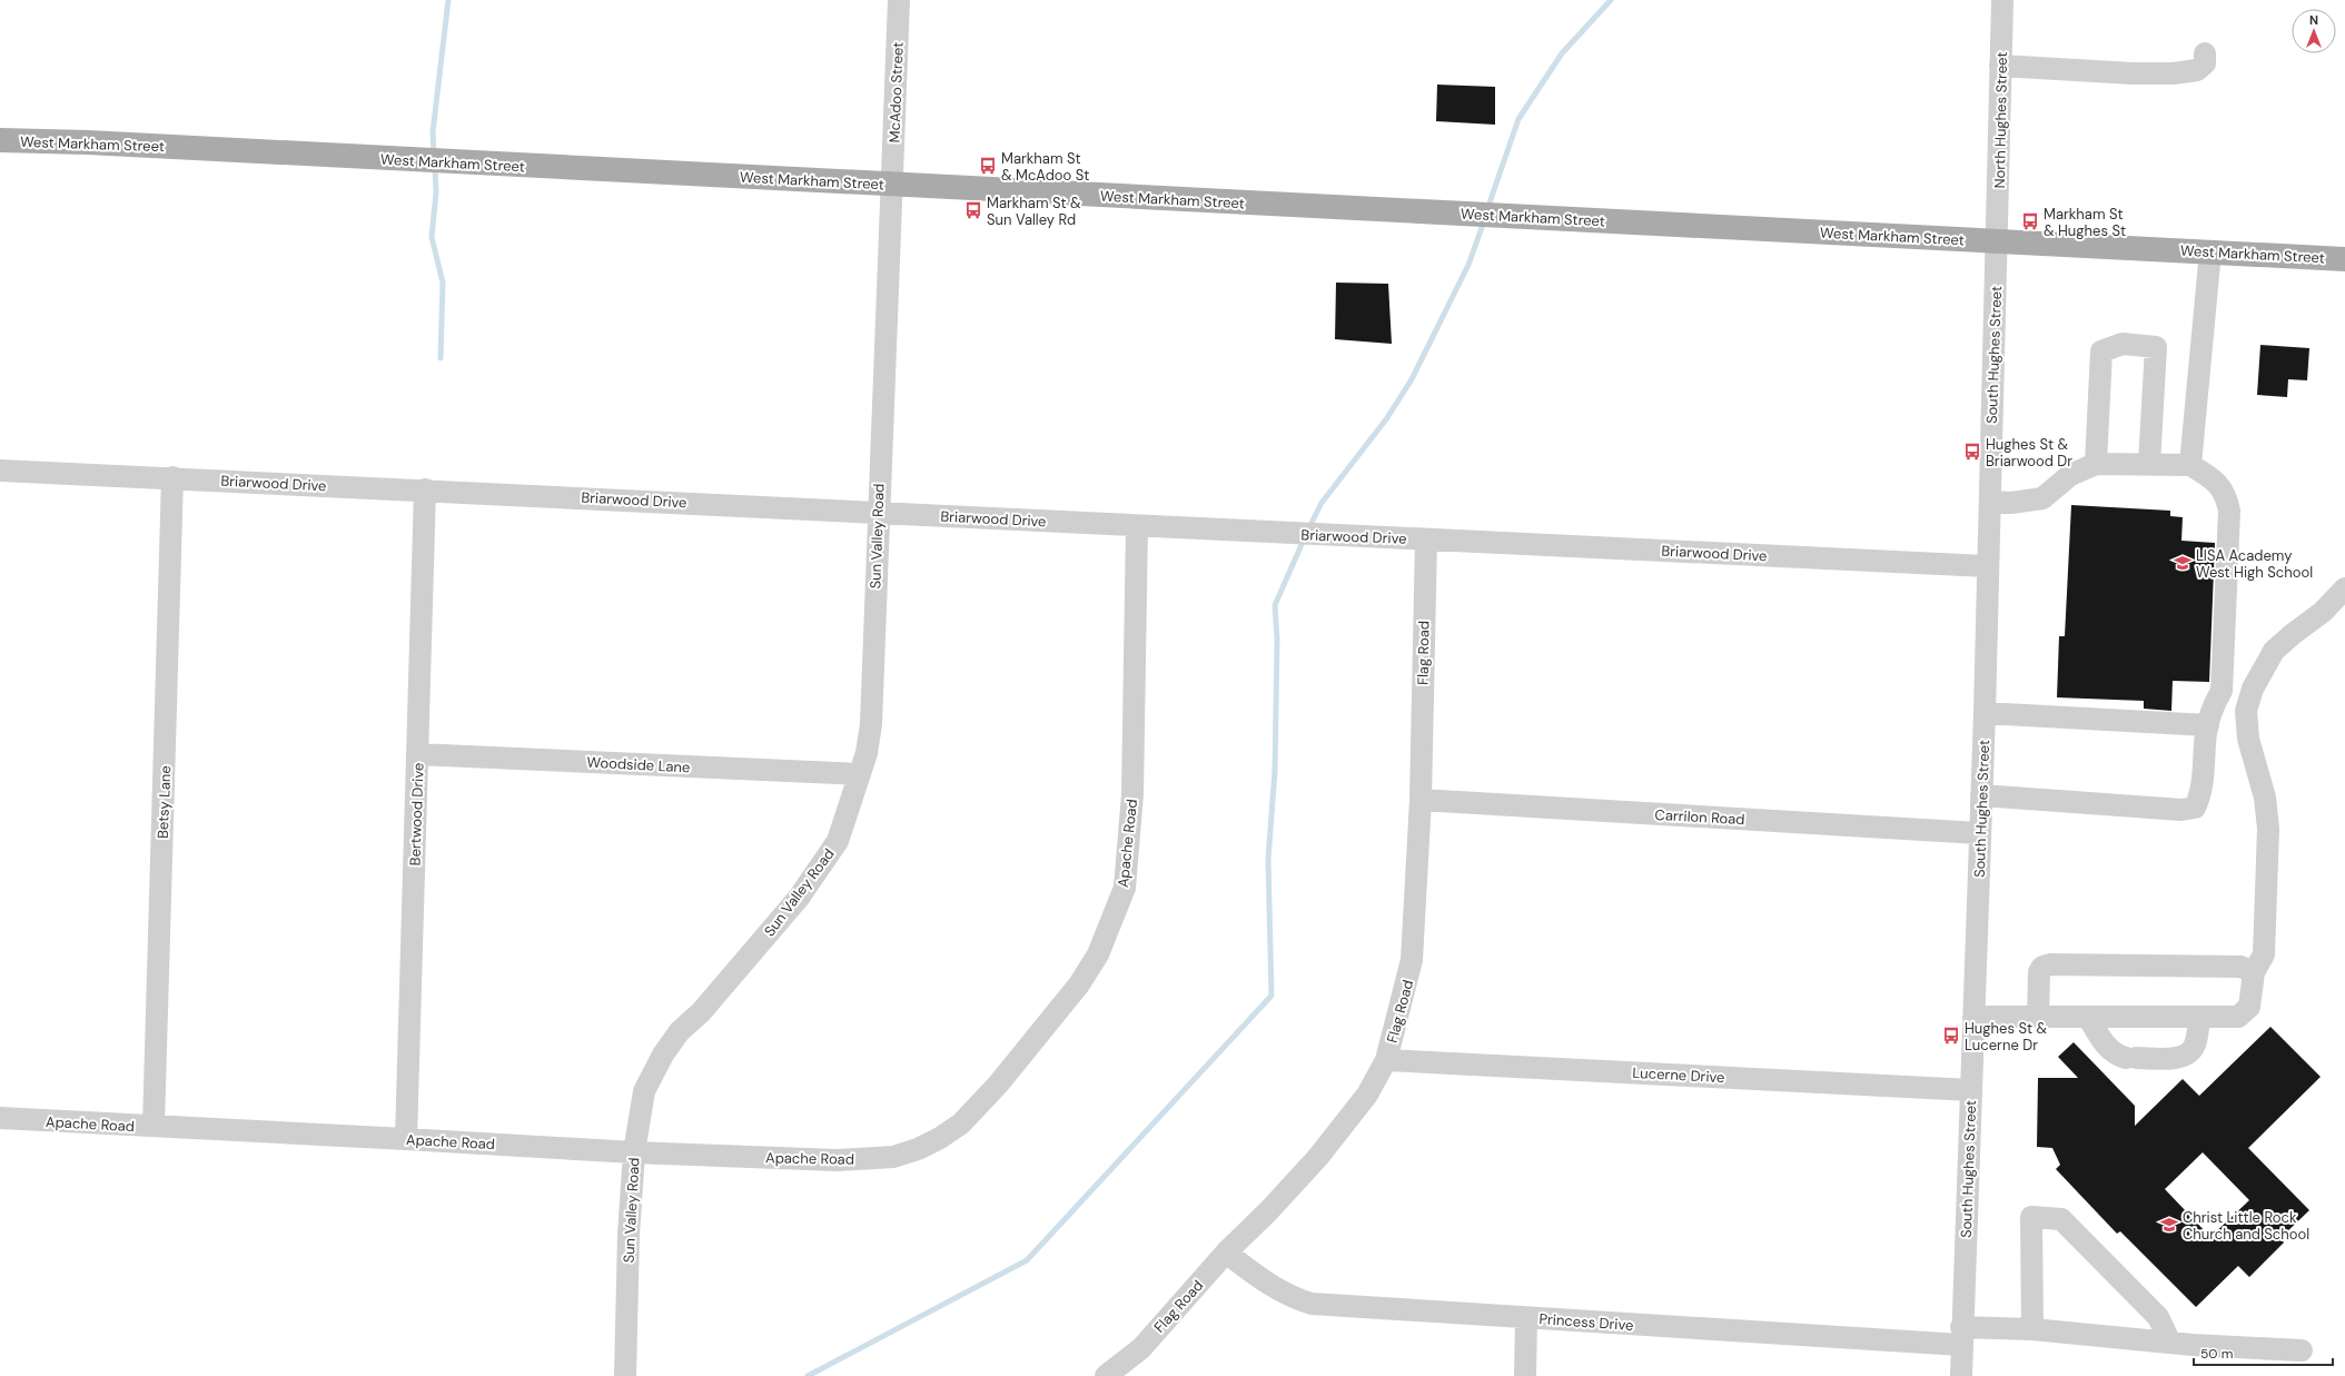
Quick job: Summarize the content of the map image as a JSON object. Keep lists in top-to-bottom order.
{
  "streets": {
    "main road": ["West Markham Street"],
    "street": [
      "McAdoo Street",
      "North Hughes Street",
      "South Hughes Street",
      "Briarwood Drive",
      "Sun Valley Road",
      "Flag Road",
      "Woodside Lane",
      "Betsy Lane",
      "Bertwood Drive",
      "Carrilon Road",
      "Apache Road",
      "Lucerne Drive",
      "Princess Drive"
    ]
  },
  "crossings": [
    ["McAdoo Street", "West Markham Street"],
    ["McAdoo Street", "Sun Valley Road"],
    ["North Hughes Street", "West Markham Street"],
    ["North Hughes Street", "South Hughes Street"],
    ["West Markham Street", "South Hughes Street"],
    ["West Markham Street", "Sun Valley Road"],
    ["South Hughes Street", "Briarwood Drive"],
    ["South Hughes Street", "Carrilon Road"],
    ["South Hughes Street", "Lucerne Drive"],
    ["South Hughes Street", "Princess Drive"],
    ["Briarwood Drive", "Sun Valley Road"],
    ["Briarwood Drive", "Flag Road"],
    ["Briarwood Drive", "Betsy Lane"],
    ["Briarwood Drive", "Bertwood Drive"],
    ["Briarwood Drive", "Apache Road"],
    ["Sun Valley Road", "Woodside Lane"],
    ["Sun Valley Road", "Apache Road"],
    ["Flag Road", "Carrilon Road"],
    ["Flag Road", "Lucerne Drive"],
    ["Flag Road", "Princess Drive"],
    ["Woodside Lane", "Bertwood Drive"],
    ["Betsy Lane", "Apache Road"],
    ["Bertwood Drive", "Apache Road"]
  ],
  "places": {
    "bus stop": [
      "Markham St & McAdoo St",
      "Markham St & Sun Valley Rd",
      "Markham St & Hughes St",
      "Hughes St & Briarwood Dr",
      "Hughes St & Lucerne Dr"
    ],
    "school or university": ["LISA Academy West High School", "Christ Little Rock Church and School"]
  },
  "scale_bar": "50 m",
  "north": "top"
}
